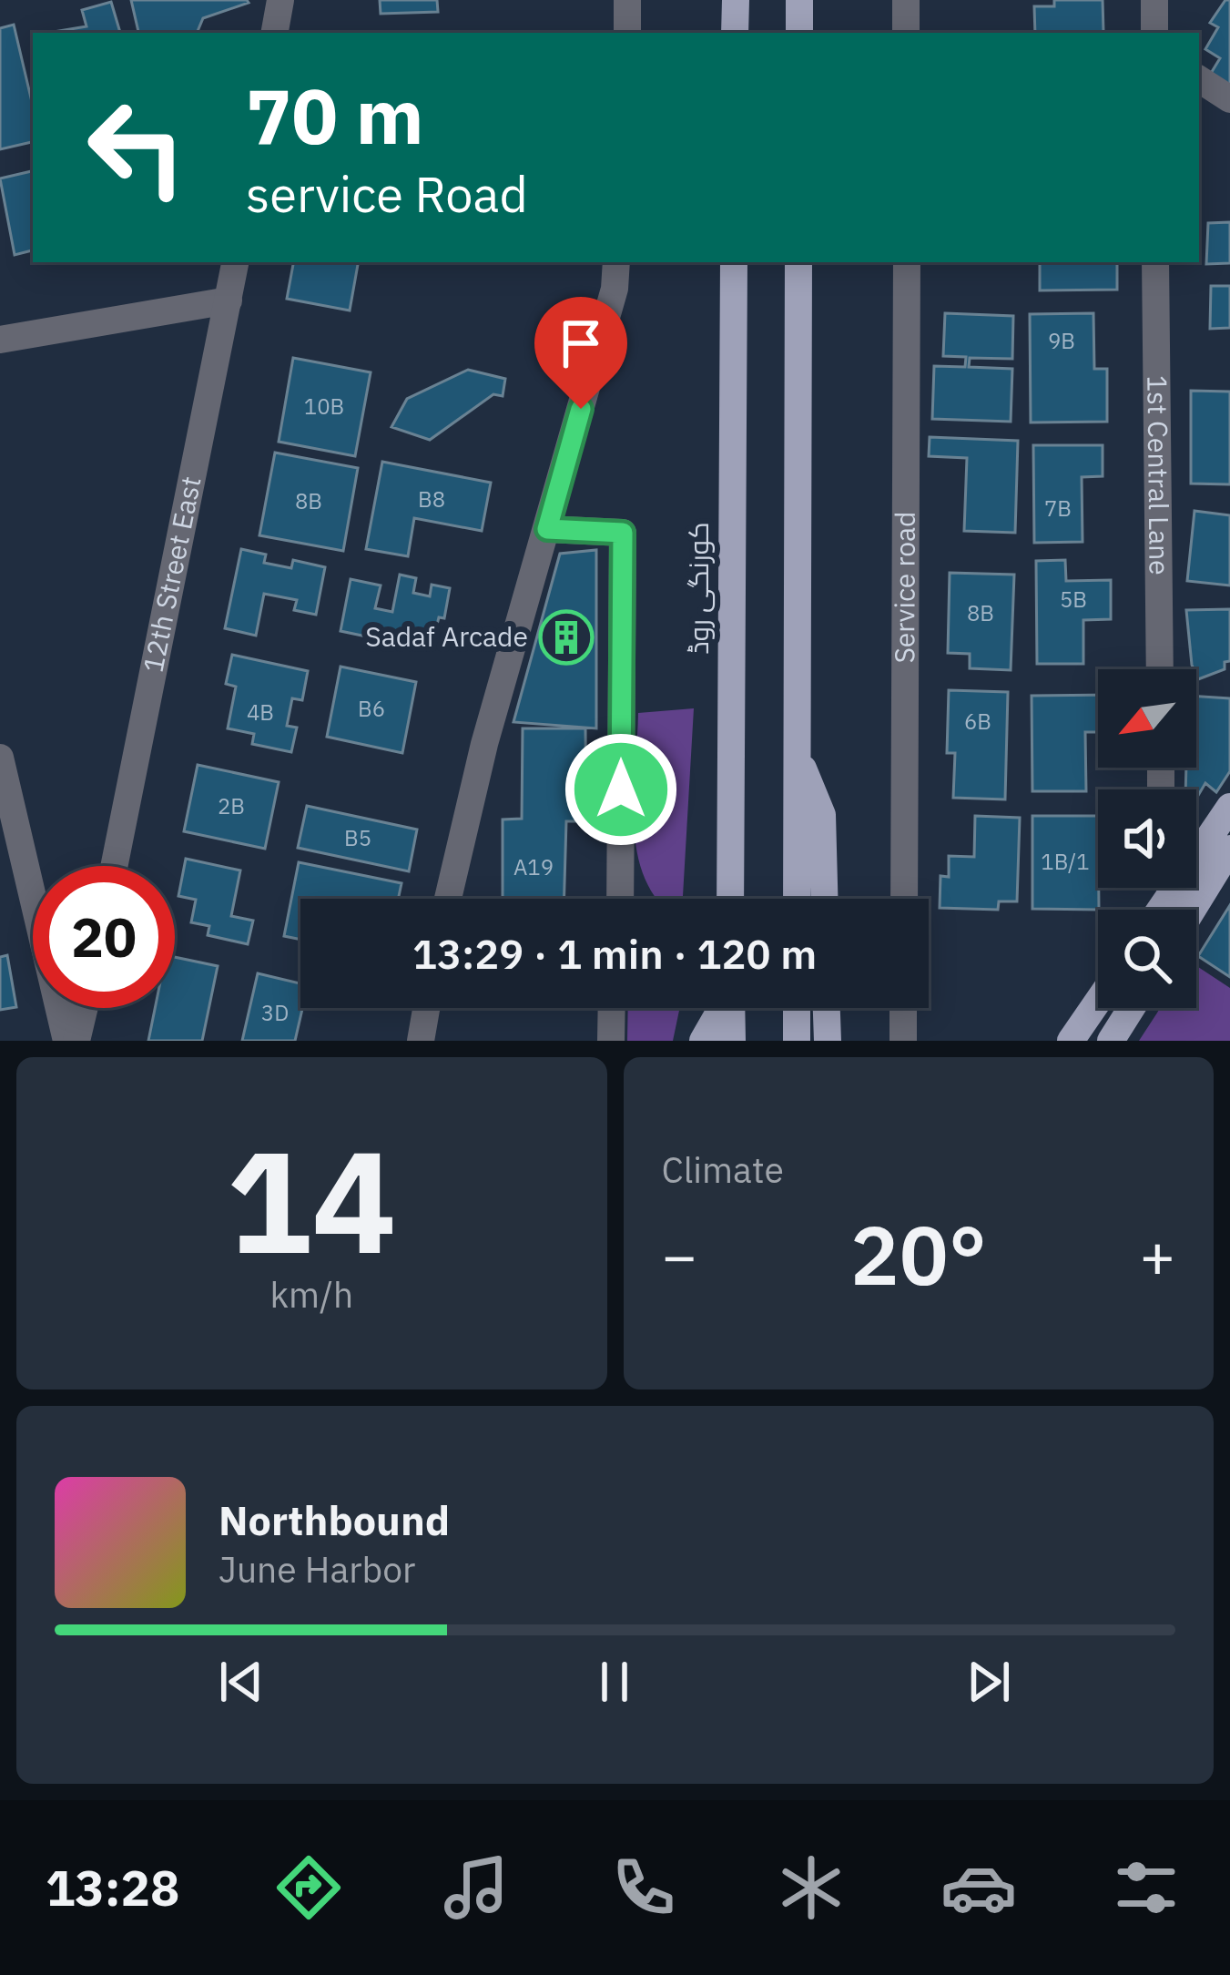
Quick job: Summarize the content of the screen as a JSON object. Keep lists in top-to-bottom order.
{
  "streets": {
    "main road": ["کورنگی روڈ"],
    "street": ["1st Central Lane", "12th Street East", "Service road"]
  },
  "places": {
    "building": ["Sadaf Arcade"]
  },
  "house_numbers": [
    "9B",
    "10B",
    "B8",
    "8B",
    "7B",
    "5B",
    "8B",
    "B6",
    "4B",
    "6B",
    "2B",
    "B5",
    "1B/1",
    "A19",
    "3D"
  ],
  "north": "bottom left",
  "page": {
    "turn": ["70 m", "service Road"],
    "limit": "20",
    "trip": "13:29 · 1 min · 120 m",
    "tile": [
      ["14", "km/h"],
      "Climate"
    ],
    "heat": ["−", "20°", "+"],
    "song": ["Northbound", "June Harbor"],
    "tabs": "13:28"
  }
}
